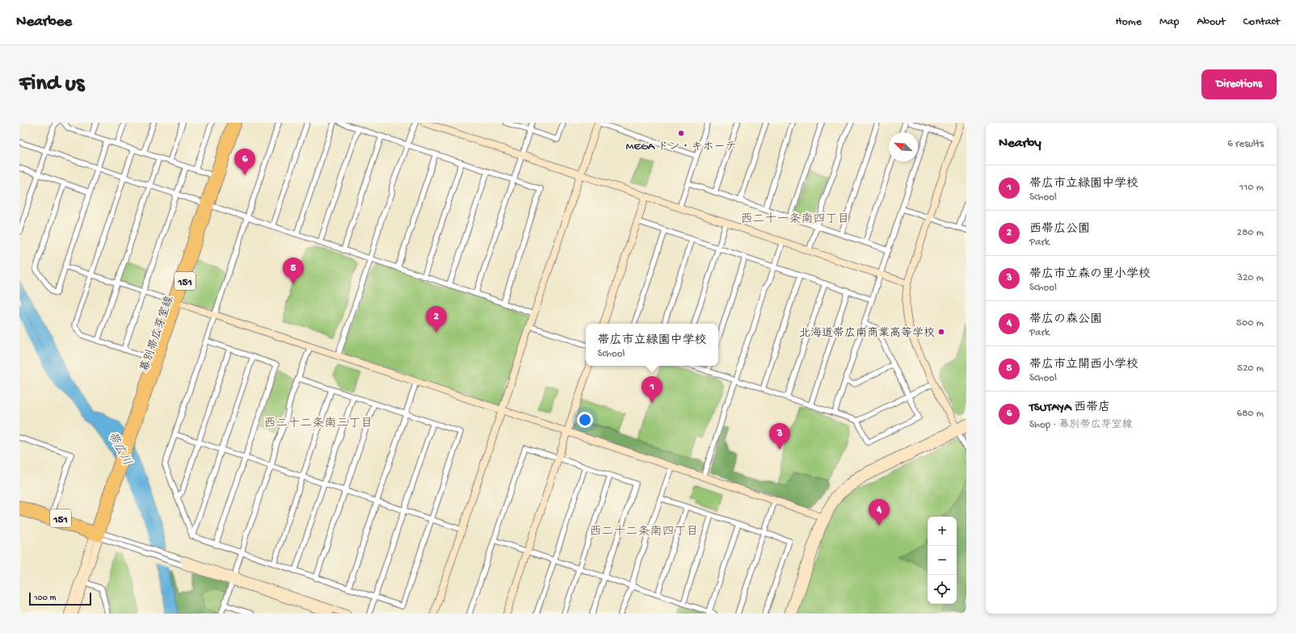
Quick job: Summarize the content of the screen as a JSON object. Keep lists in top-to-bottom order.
{
  "streets": {
    "main road": ["151", "幕別帯広芽室線"]
  },
  "crossings": [
    ["151", "幕別帯広芽室線"]
  ],
  "districts": ["西二十一条南四丁目", "西二十二条南三丁目", "西二十二条南四丁目"],
  "water": ["帯広川"],
  "places": ["MEGA ドン・キホーテ", "北海道帯広南商業高等学校"],
  "scale_bar": "100 m",
  "north": "top left",
  "page": {
    "header": "Nearbee",
    "nav": [
      "Home",
      "Map",
      "About",
      "Contact"
    ],
    "buttons": "Directions",
    "title": "Find us",
    "heading": ["Nearby", "6 results"],
    "pins": [
      "6",
      "5",
      "2",
      "1",
      "3",
      "4"
    ],
    "list": [
      {
        "mark": "1",
        "name": "帯広市立緑園中学校",
        "note": "School",
        "value": "110 m"
      },
      {
        "mark": "2",
        "name": "西帯広公園",
        "note": "Park",
        "value": "280 m"
      },
      {
        "mark": "3",
        "name": "帯広市立森の里小学校",
        "note": "School",
        "value": "320 m"
      },
      {
        "mark": "4",
        "name": "帯広の森公園",
        "note": "Park",
        "value": "500 m"
      },
      {
        "mark": "5",
        "name": "帯広市立開西小学校",
        "note": "School",
        "value": "520 m"
      },
      {
        "mark": "6",
        "name": "TSUTAYA 西帯店",
        "note": "Shop · 幕別帯広芽室線",
        "value": "680 m"
      }
    ],
    "popup": ["帯広市立緑園中学校", "School"],
    "map_buttons": ["+", "−"],
    "scale": "100 m"
  }
}
